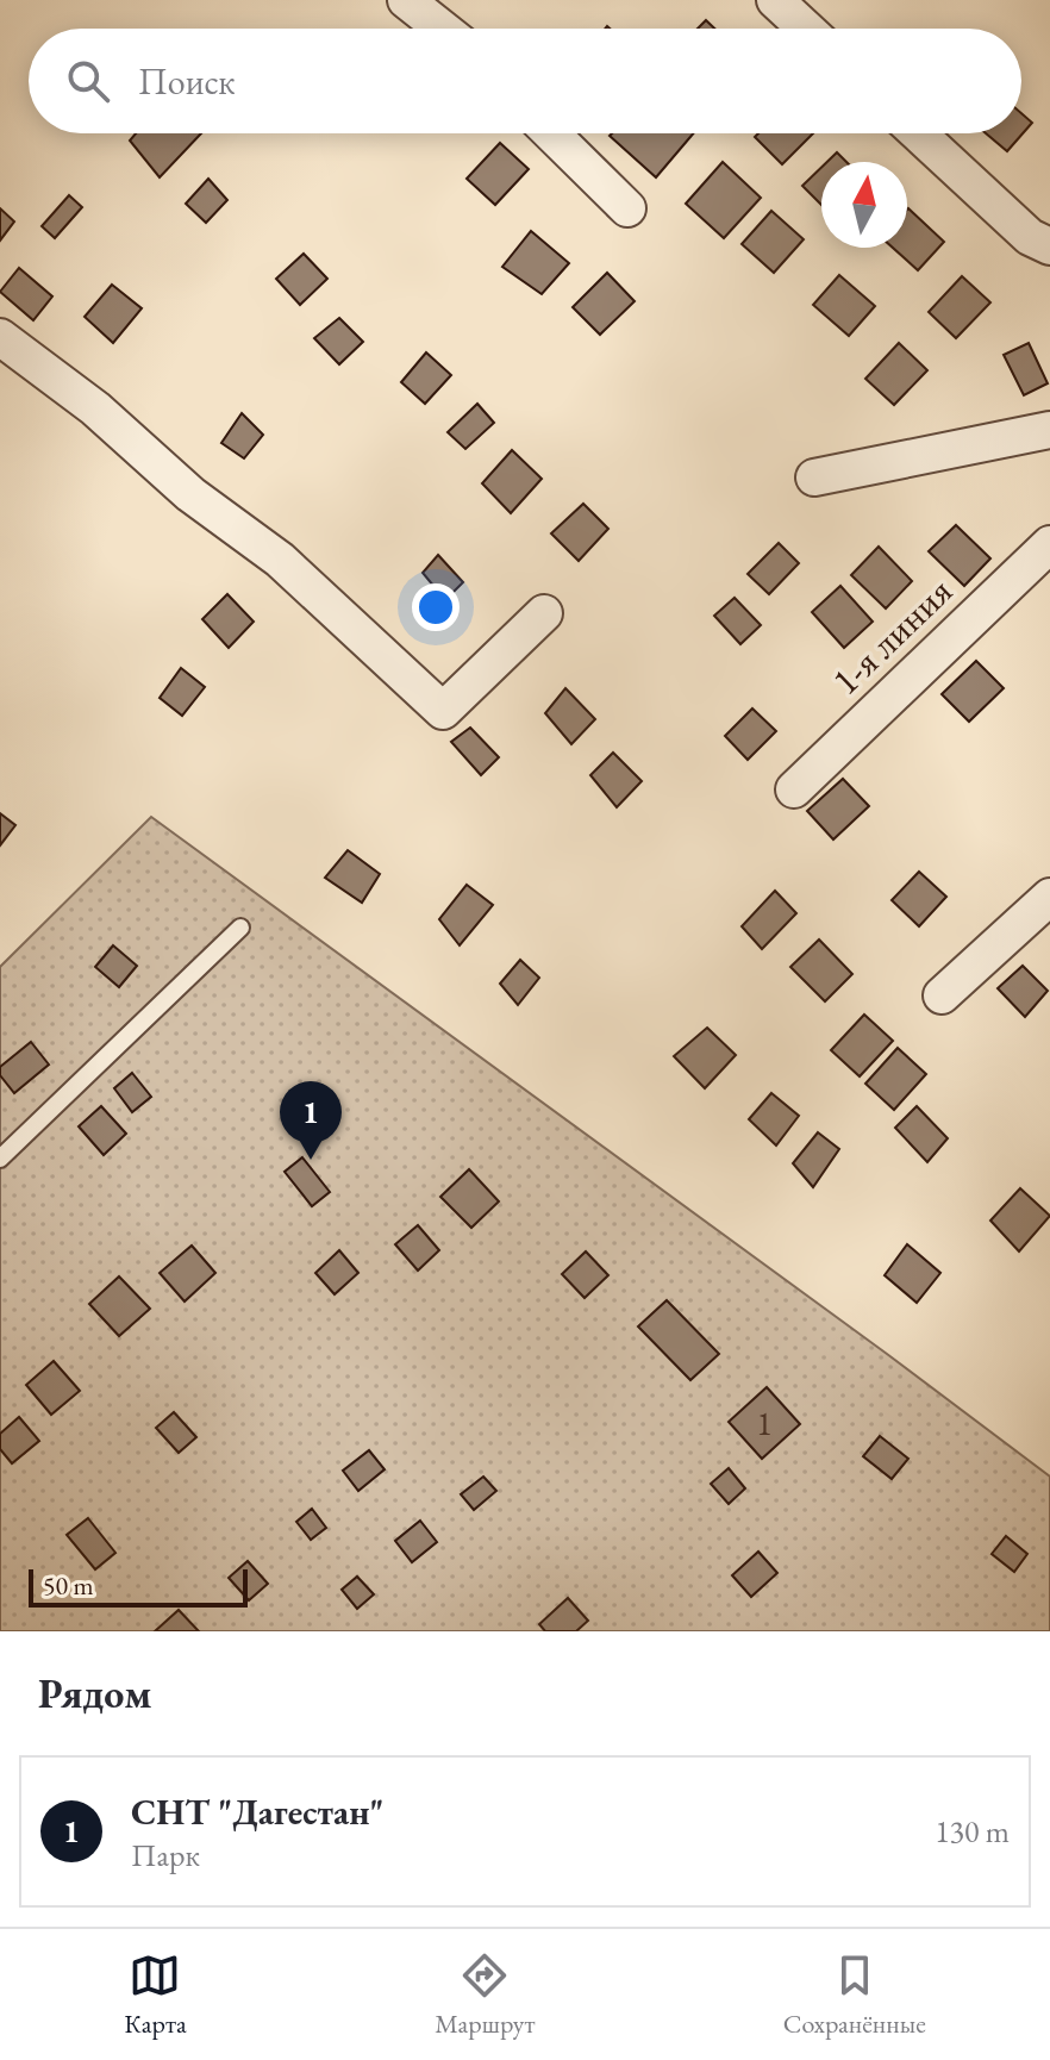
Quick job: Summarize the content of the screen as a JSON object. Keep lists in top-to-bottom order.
{
  "streets": {
    "street": ["1-я линия"]
  },
  "house_numbers": ["1"],
  "scale_bar": "50 m",
  "north": "top",
  "page": {
    "search": "Поиск",
    "pins": "1",
    "scale": "50 m",
    "heading": "Рядом",
    "list": [
      {
        "mark": "1",
        "name": "СНТ \"Дагестан\"",
        "note": "Парк",
        "value": "130 m"
      }
    ],
    "nav": ["Карта", "Маршрут", "Сохранённые"]
  }
}
